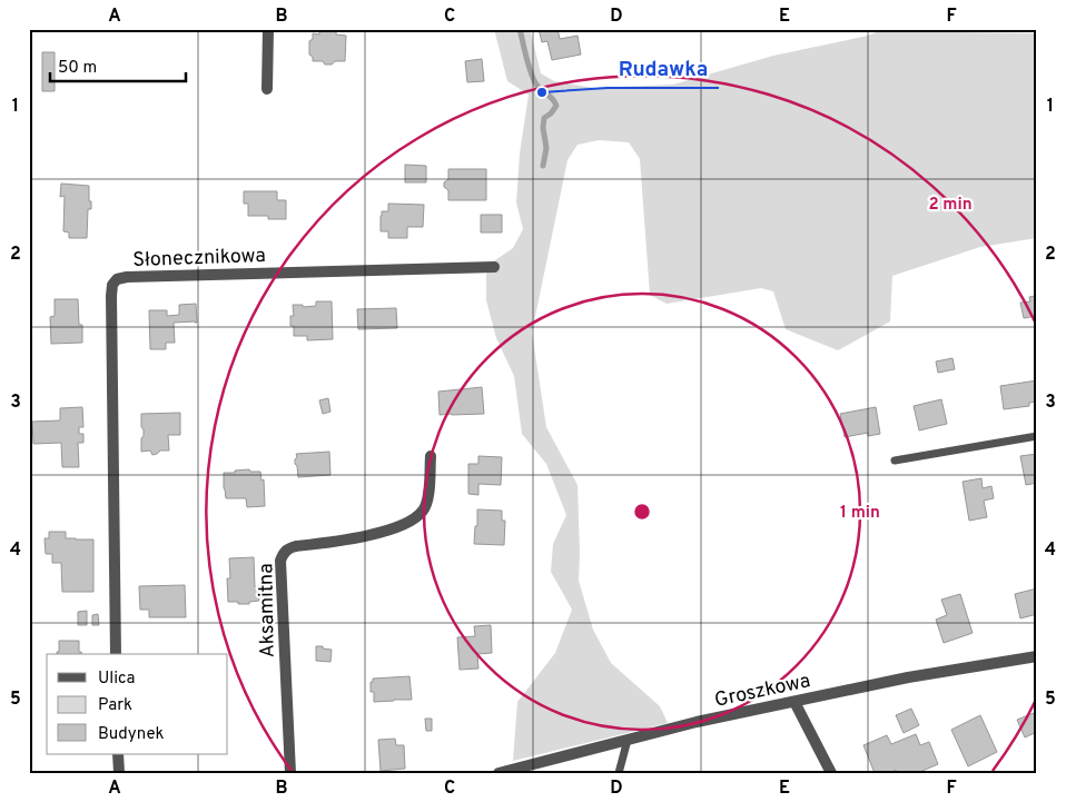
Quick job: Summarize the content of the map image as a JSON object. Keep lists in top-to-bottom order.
{
  "streets": {
    "street": ["Słonecznikowa", "Aksamitna", "Groszkowa"]
  },
  "places": ["Rudawka"],
  "legend": ["Ulica", "Park", "Budynek"],
  "scale_bar": "50 m",
  "grid": {
    "columns": [
      "A",
      "B",
      "C",
      "D",
      "E",
      "F"
    ],
    "rows": [
      "1",
      "2",
      "3",
      "4",
      "5"
    ]
  },
  "rings": ["2 min", "1 min"]
}
